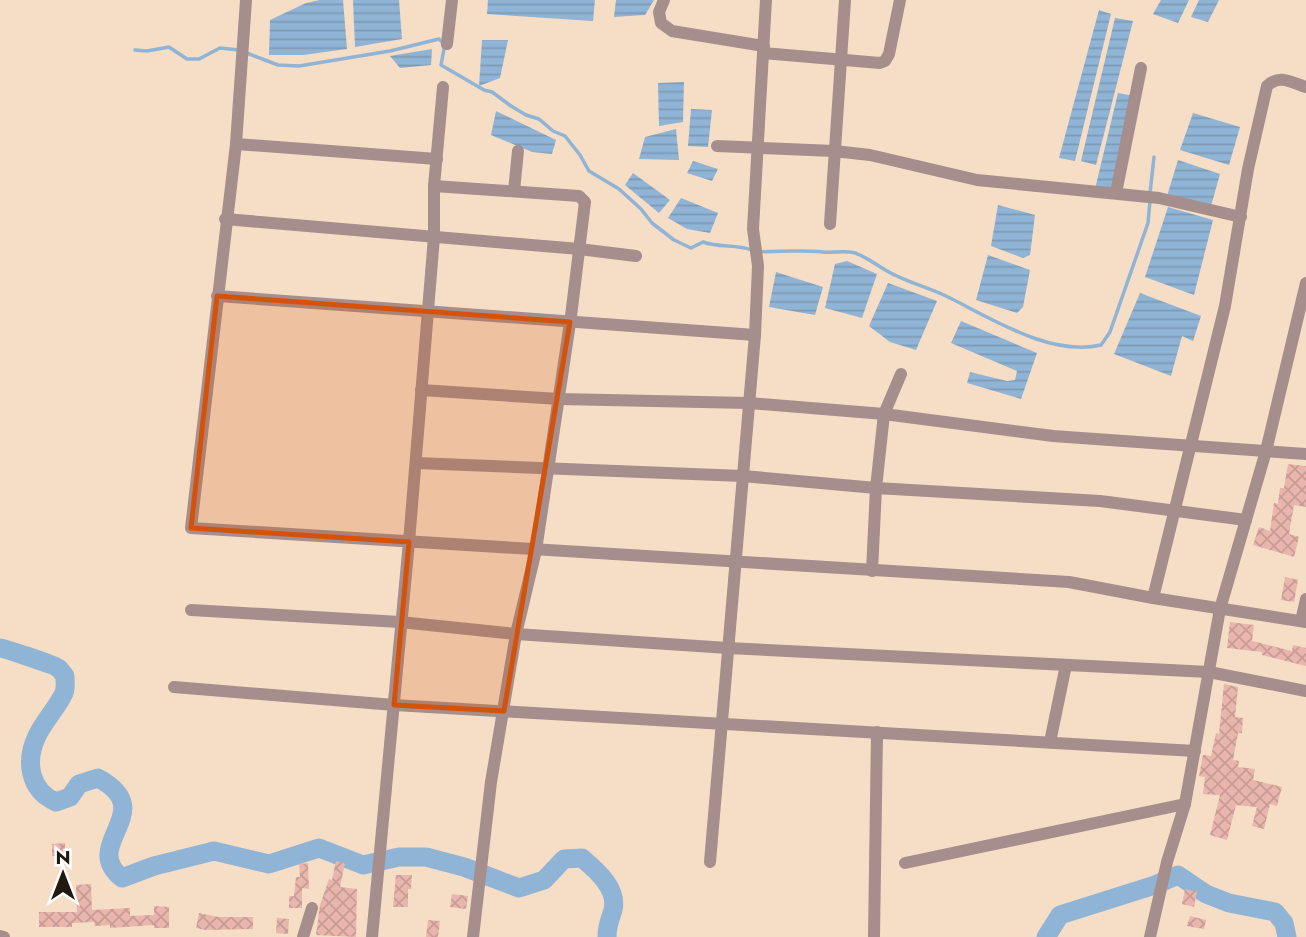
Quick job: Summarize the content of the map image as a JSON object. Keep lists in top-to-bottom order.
{
  "north": "top"
}
